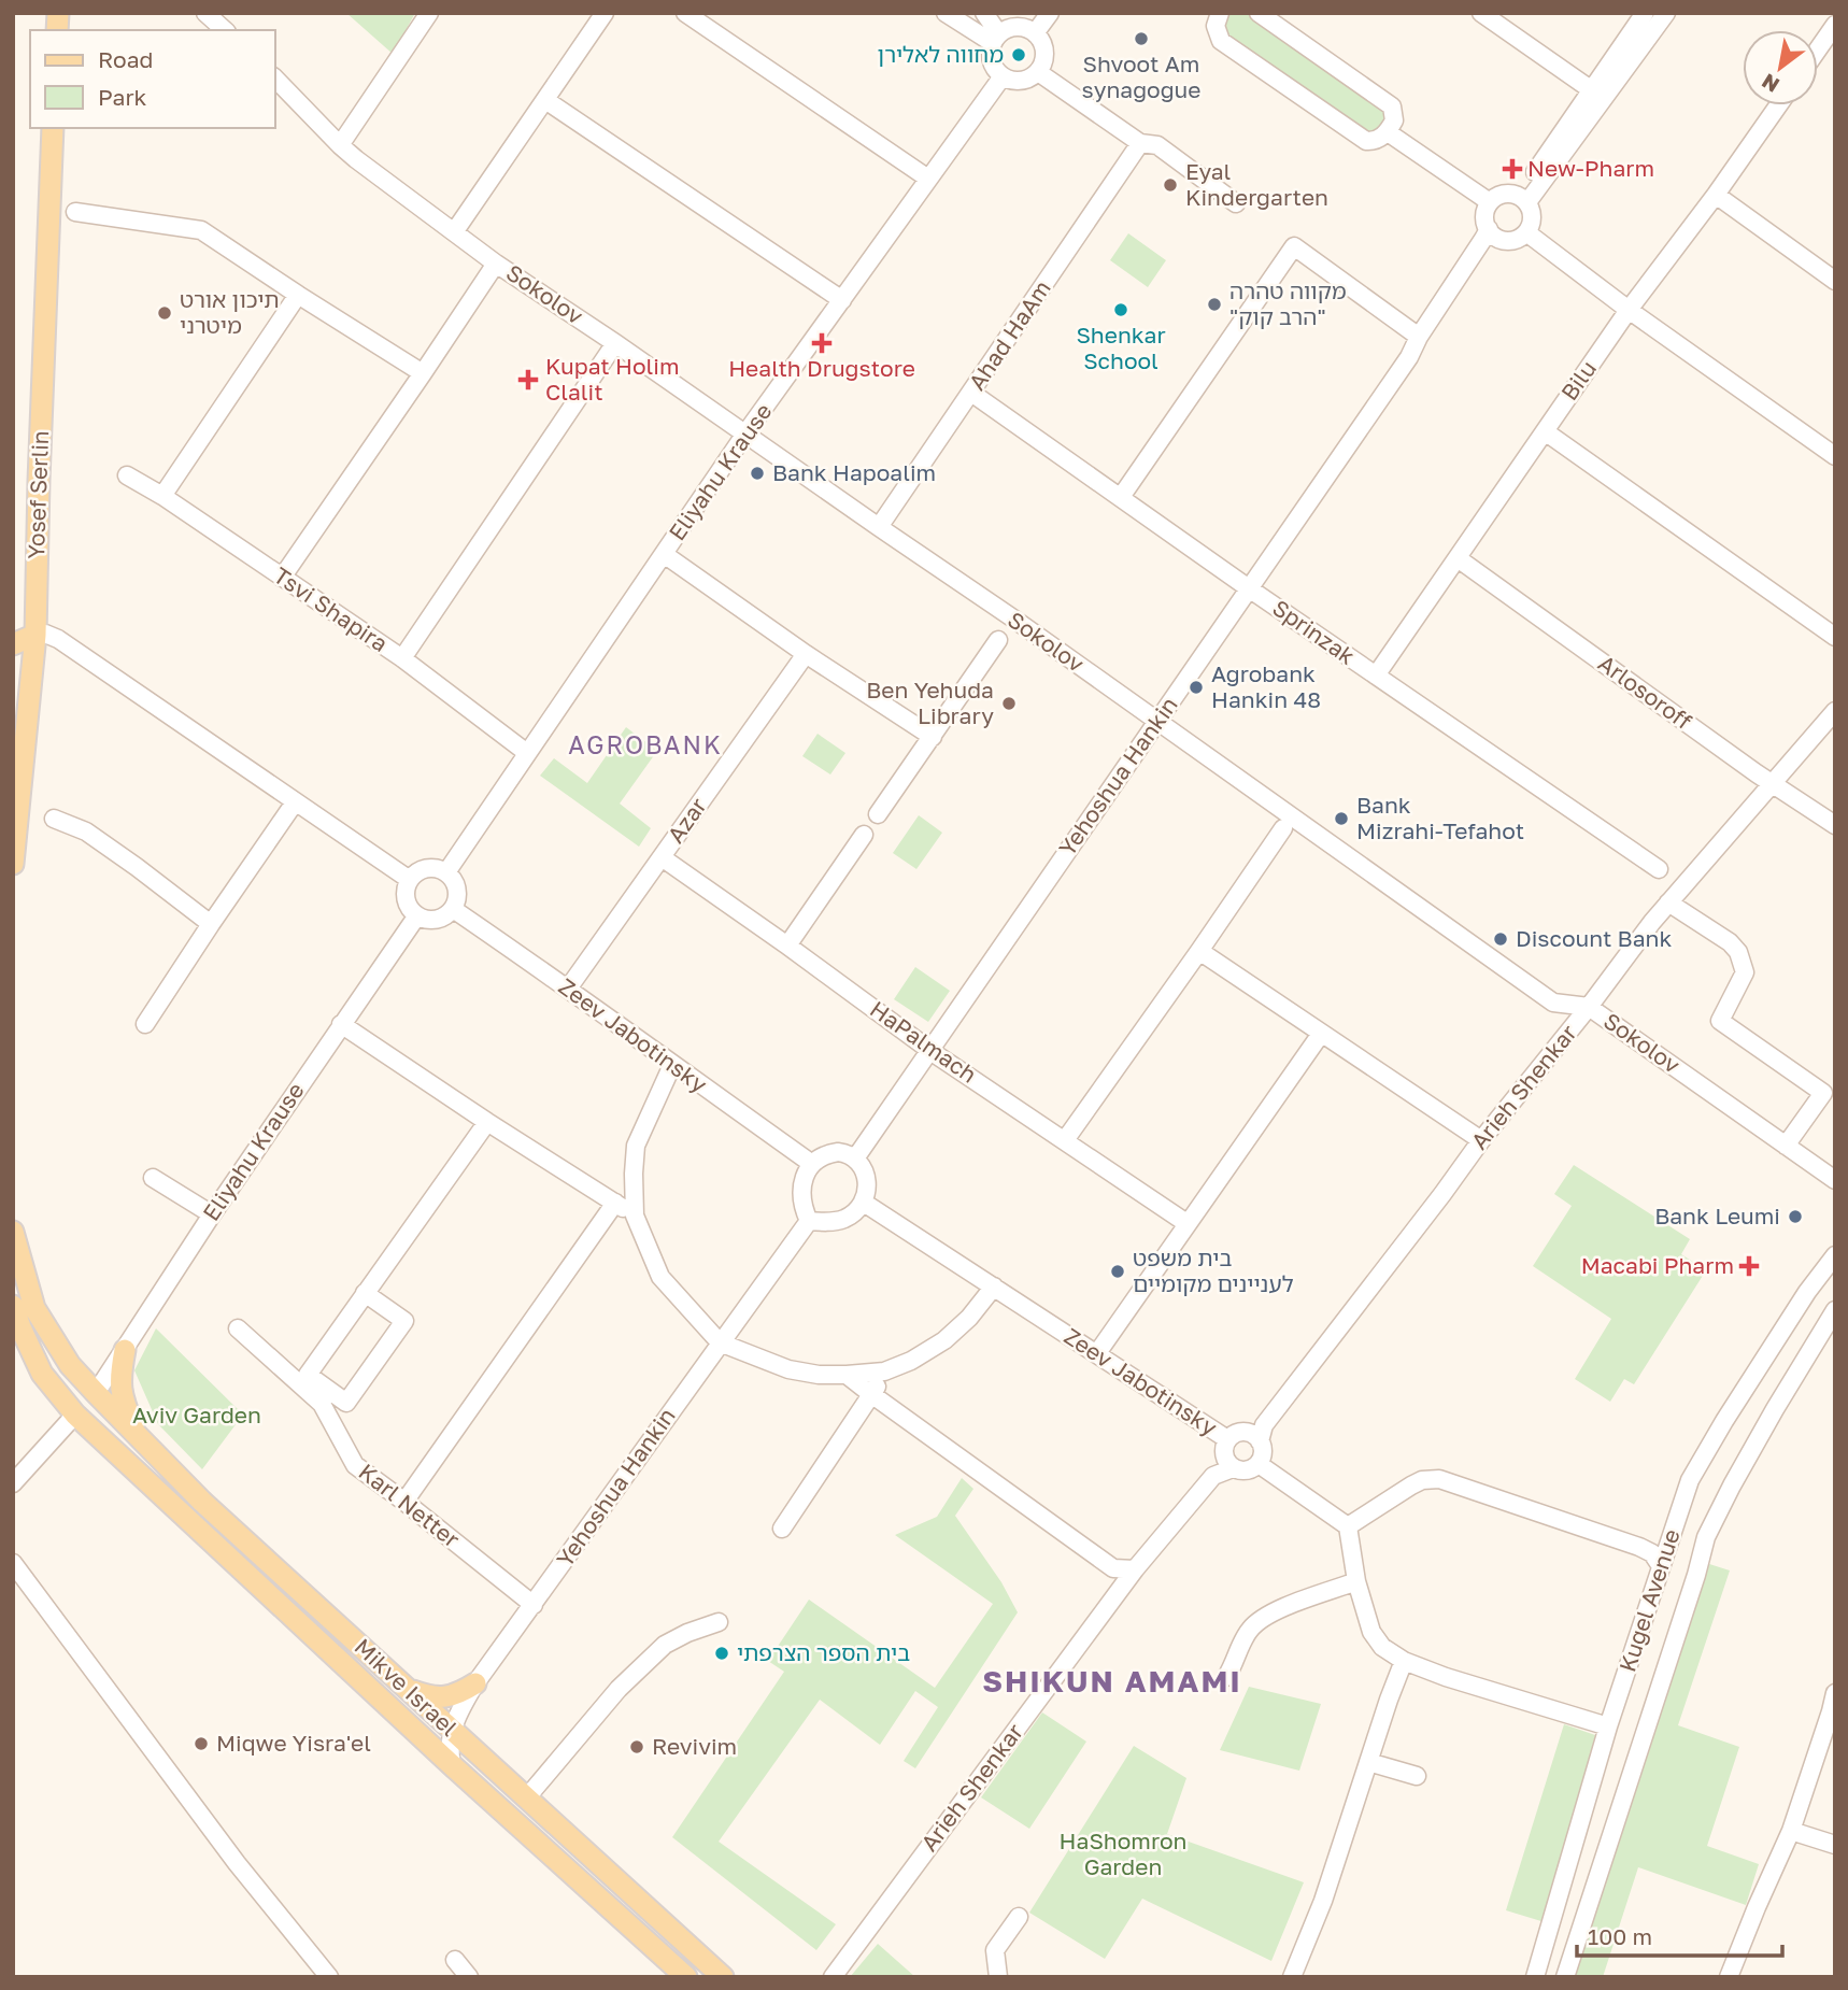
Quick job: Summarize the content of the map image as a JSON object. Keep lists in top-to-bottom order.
{
  "streets": {
    "main road": ["Yosef Serlin", "Mikve Israel"],
    "street": [
      "Sokolov",
      "Ahad HaAm",
      "Bilu",
      "Eliyahu Krause",
      "Tsvi Shapira",
      "Sprinzak",
      "Arlosoroff",
      "Yehoshua Hankin",
      "Azar",
      "Zeev Jabotinsky",
      "HaPalmach",
      "Arieh Shenkar",
      "Karl Netter",
      "Kugel Avenue"
    ]
  },
  "crossings": [
    ["Sokolov", "Ahad HaAm"],
    ["Sokolov", "Eliyahu Krause"],
    ["Sokolov", "Yehoshua Hankin"],
    ["Sokolov", "Arieh Shenkar"],
    ["Ahad HaAm", "Sprinzak"],
    ["Bilu", "Sprinzak"],
    ["Bilu", "Arlosoroff"],
    ["Eliyahu Krause", "Tsvi Shapira"],
    ["Eliyahu Krause", "Zeev Jabotinsky"],
    ["Eliyahu Krause", "Mikve Israel"],
    ["Sprinzak", "Yehoshua Hankin"],
    ["Arlosoroff", "Arieh Shenkar"],
    ["Yehoshua Hankin", "Zeev Jabotinsky"],
    ["Yehoshua Hankin", "HaPalmach"],
    ["Yehoshua Hankin", "Karl Netter"],
    ["Yehoshua Hankin", "Mikve Israel"],
    ["Azar", "Zeev Jabotinsky"],
    ["Azar", "HaPalmach"],
    ["Zeev Jabotinsky", "Arieh Shenkar"]
  ],
  "districts": ["AGROBANK", "SHIKUN AMAMI"],
  "parks": ["Aviv Garden", "HaShomron Garden"],
  "places": {
    "other": [
      "Shvoot Am synagogue",
      "מחווה לאלירן",
      "Eyal Kindergarten",
      "מקווה טהרה \"הרב קוק\"",
      "Shenkar School",
      "תיכון אורט מיטרני",
      "Bank Hapoalim",
      "Agrobank Hankin 48",
      "Ben Yehuda Library",
      "Bank Mizrahi-Tefahot",
      "Discount Bank",
      "Bank Leumi",
      "בית משפט לעניינים מקומיים",
      "בית הספר הצרפתי",
      "Miqwe Yisra'el",
      "Revivim"
    ],
    "health": [
      "New-Pharm",
      "Health Drugstore",
      "Kupat Holim Clalit",
      "Macabi Pharm"
    ]
  },
  "legend": ["Road", "Park"],
  "scale_bar": "100 m",
  "north": "bottom left"
}
